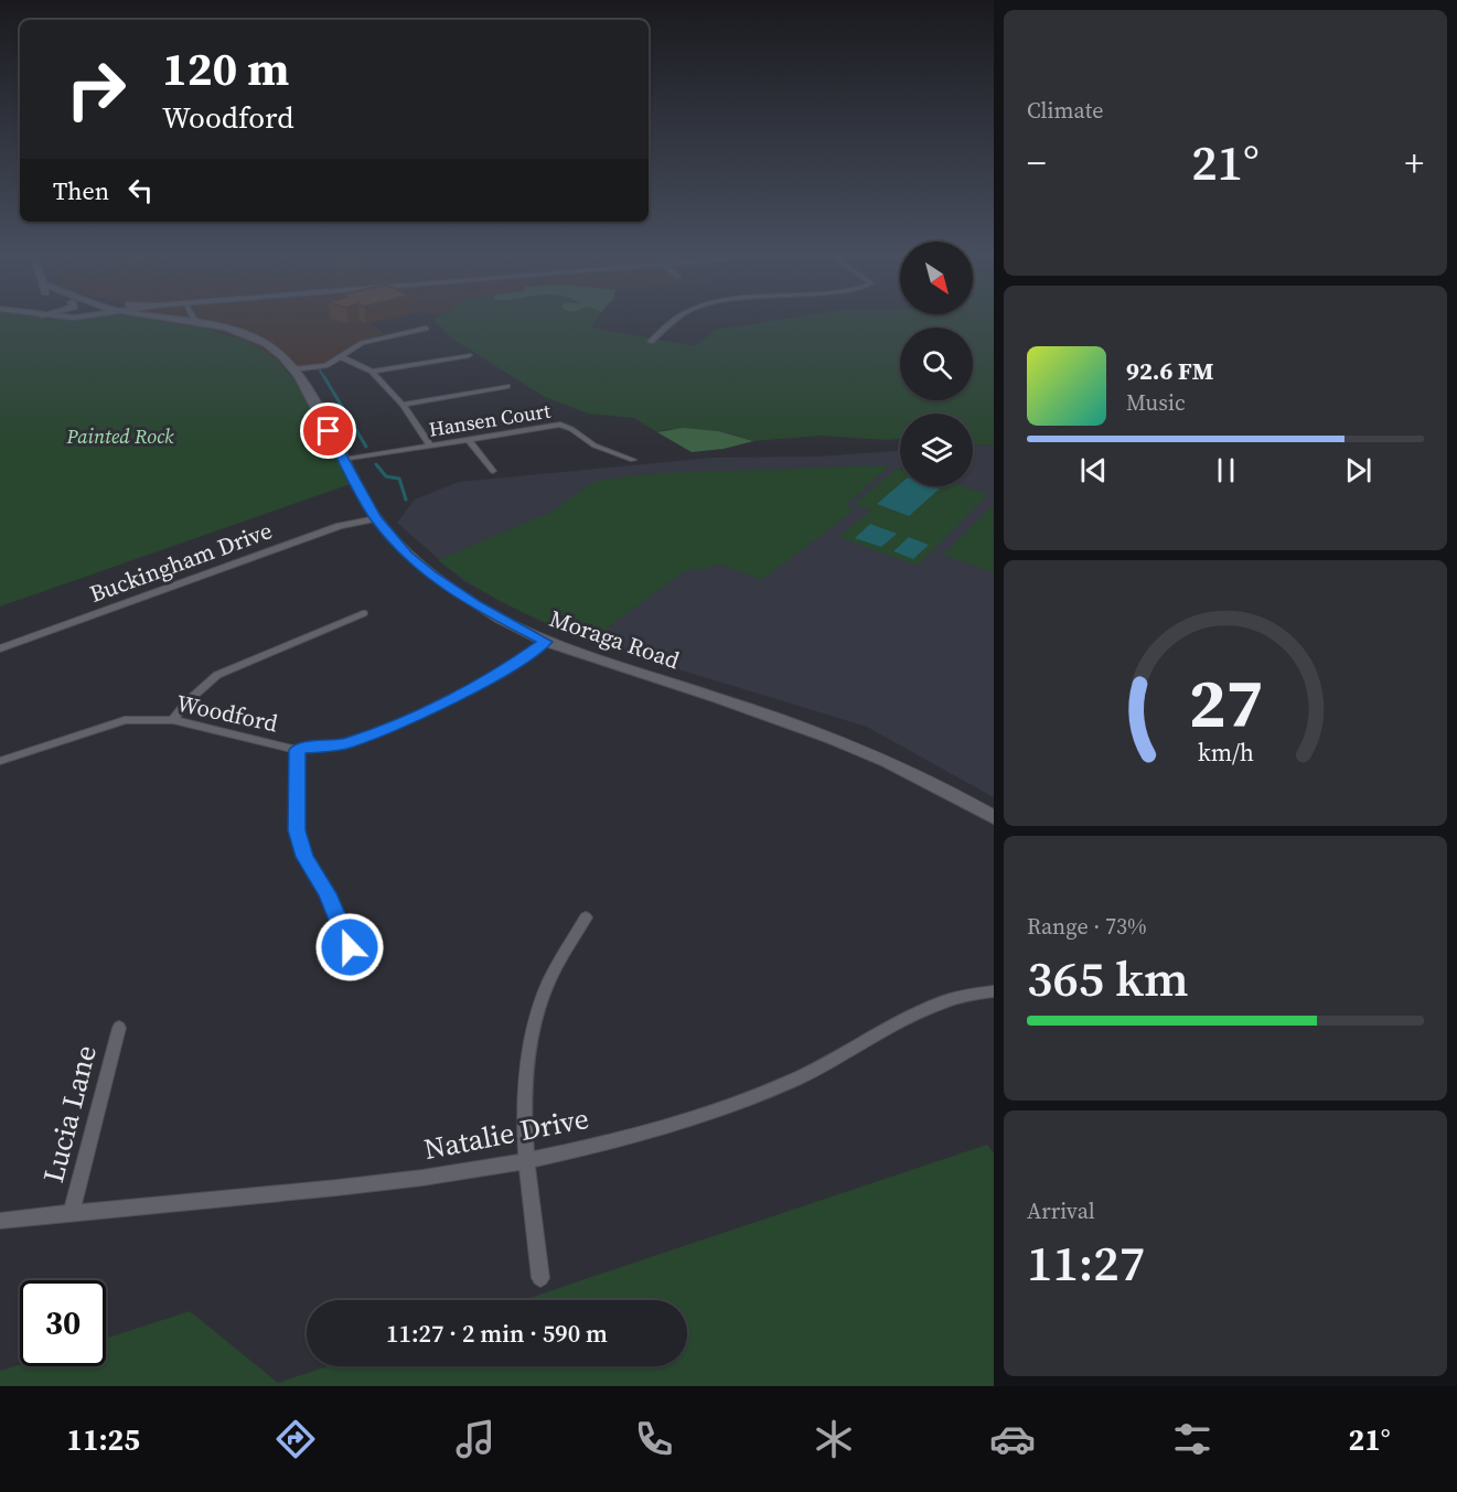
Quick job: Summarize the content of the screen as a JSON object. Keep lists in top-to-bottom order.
{
  "streets": {
    "main road": ["Moraga Road"],
    "street": [
      "Hansen Court",
      "Buckingham Drive",
      "Woodford",
      "Lucia Lane",
      "Natalie Drive"
    ]
  },
  "crossings": [
    ["Hansen Court", "Moraga Road"],
    ["Buckingham Drive", "Moraga Road"],
    ["Moraga Road", "Woodford"],
    ["Lucia Lane", "Natalie Drive"]
  ],
  "parks": ["Painted Rock"],
  "north": "bottom right",
  "page": {
    "tile": [
      "Climate",
      ["Range · 73%", "365 km"],
      ["Arrival", "11:27"]
    ],
    "turn": ["120 m", "Woodford"],
    "heat": ["−", "21°", "+"],
    "then": "Then",
    "song": ["92.6 FM", "Music"],
    "limit": "30",
    "trip": "11:27 · 2 min · 590 m",
    "tabs": ["11:25", "21°"],
    "gauge": ["27", "km/h"]
  }
}
